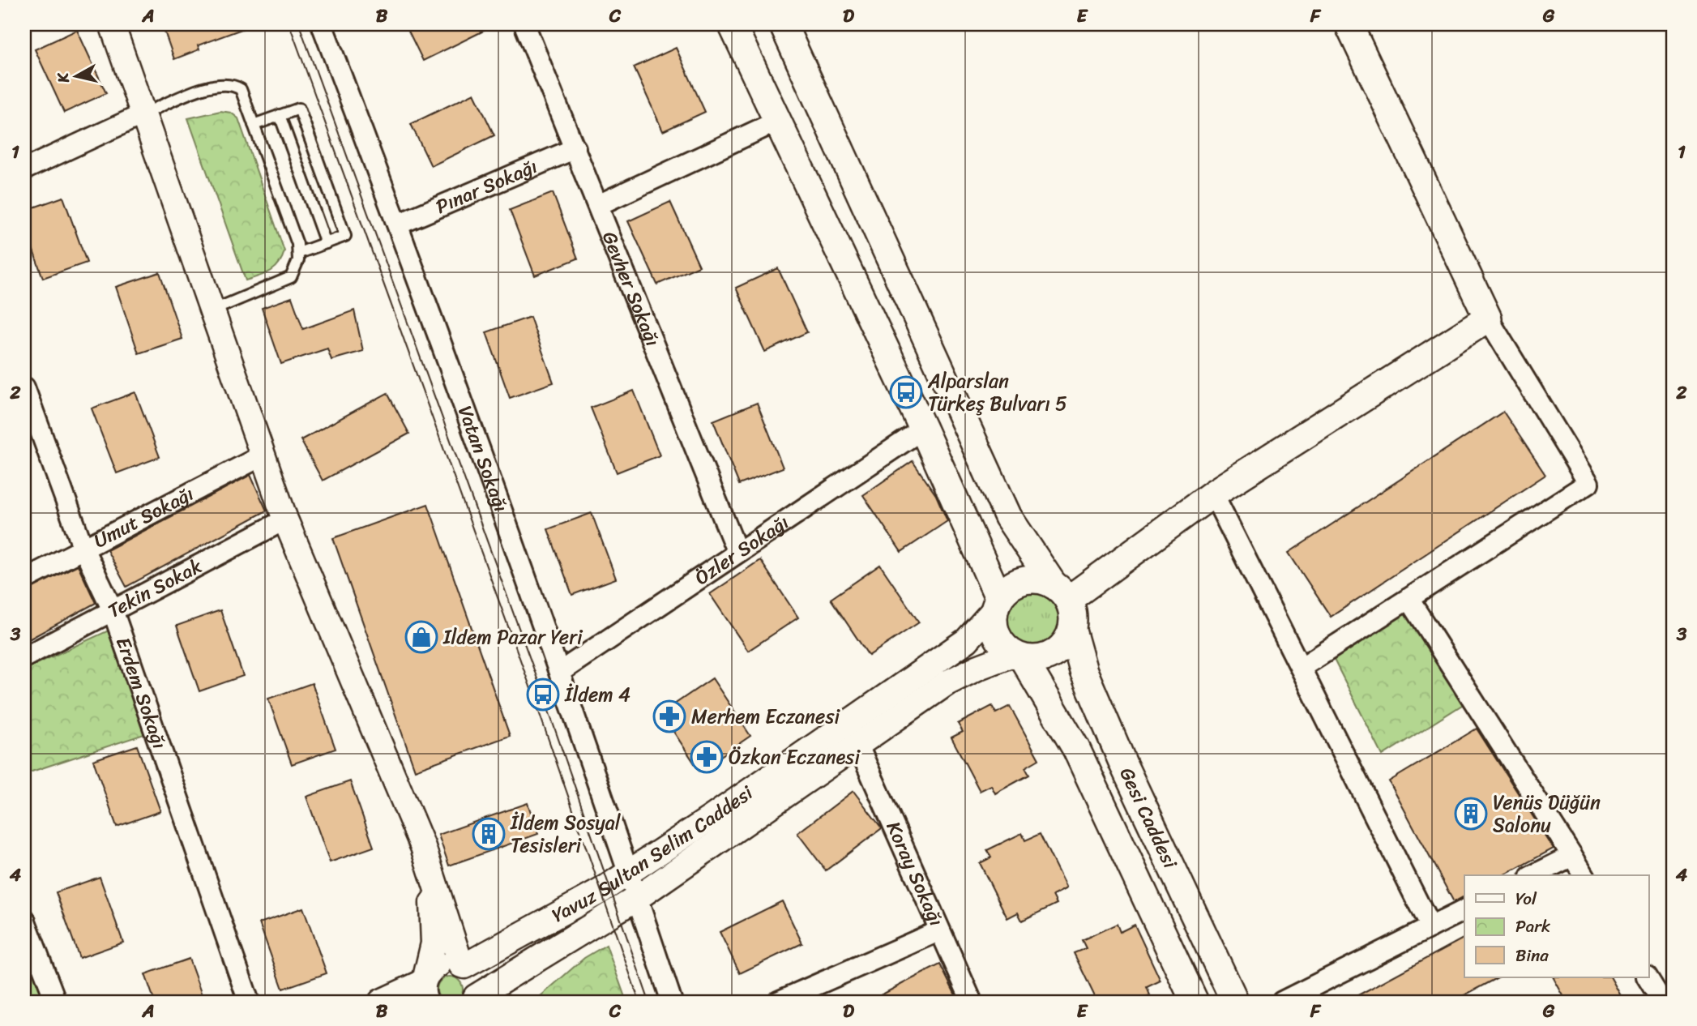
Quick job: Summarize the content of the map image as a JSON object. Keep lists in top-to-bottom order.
{
  "streets": {
    "main road": ["Gesi Caddesi"],
    "street": [
      "Pınar Sokağı",
      "Gevher Sokağı",
      "Vatan Sokağı",
      "Umut Sokağı",
      "Özler Sokağı",
      "Tekin Sokak",
      "Erdem Sokağı",
      "Yavuz Sultan Selim Caddesi",
      "Koray Sokağı"
    ]
  },
  "crossings": [
    ["Pınar Sokağı", "Gevher Sokağı"],
    ["Pınar Sokağı", "Vatan Sokağı"],
    ["Gevher Sokağı", "Özler Sokağı"],
    ["Vatan Sokağı", "Özler Sokağı"],
    ["Vatan Sokağı", "Yavuz Sultan Selim Caddesi"],
    ["Umut Sokağı", "Erdem Sokağı"],
    ["Tekin Sokak", "Erdem Sokağı"],
    ["Gesi Caddesi", "Yavuz Sultan Selim Caddesi"],
    ["Yavuz Sultan Selim Caddesi", "Koray Sokağı"]
  ],
  "places": {
    "bus stop": ["Alparslan Türkeş Bulvarı 5", "İldem 4"],
    "shop": ["Ildem Pazar Yeri"],
    "pharmacy": ["Merhem Eczanesi", "Özkan Eczanesi"],
    "building": ["Venüs Düğün Salonu", "İldem Sosyal Tesisleri"]
  },
  "legend": ["Yol", "Park", "Bina"],
  "north": "left",
  "grid": {
    "columns": [
      "A",
      "B",
      "C",
      "D",
      "E",
      "F",
      "G"
    ],
    "rows": [
      "1",
      "2",
      "3",
      "4"
    ]
  }
}
